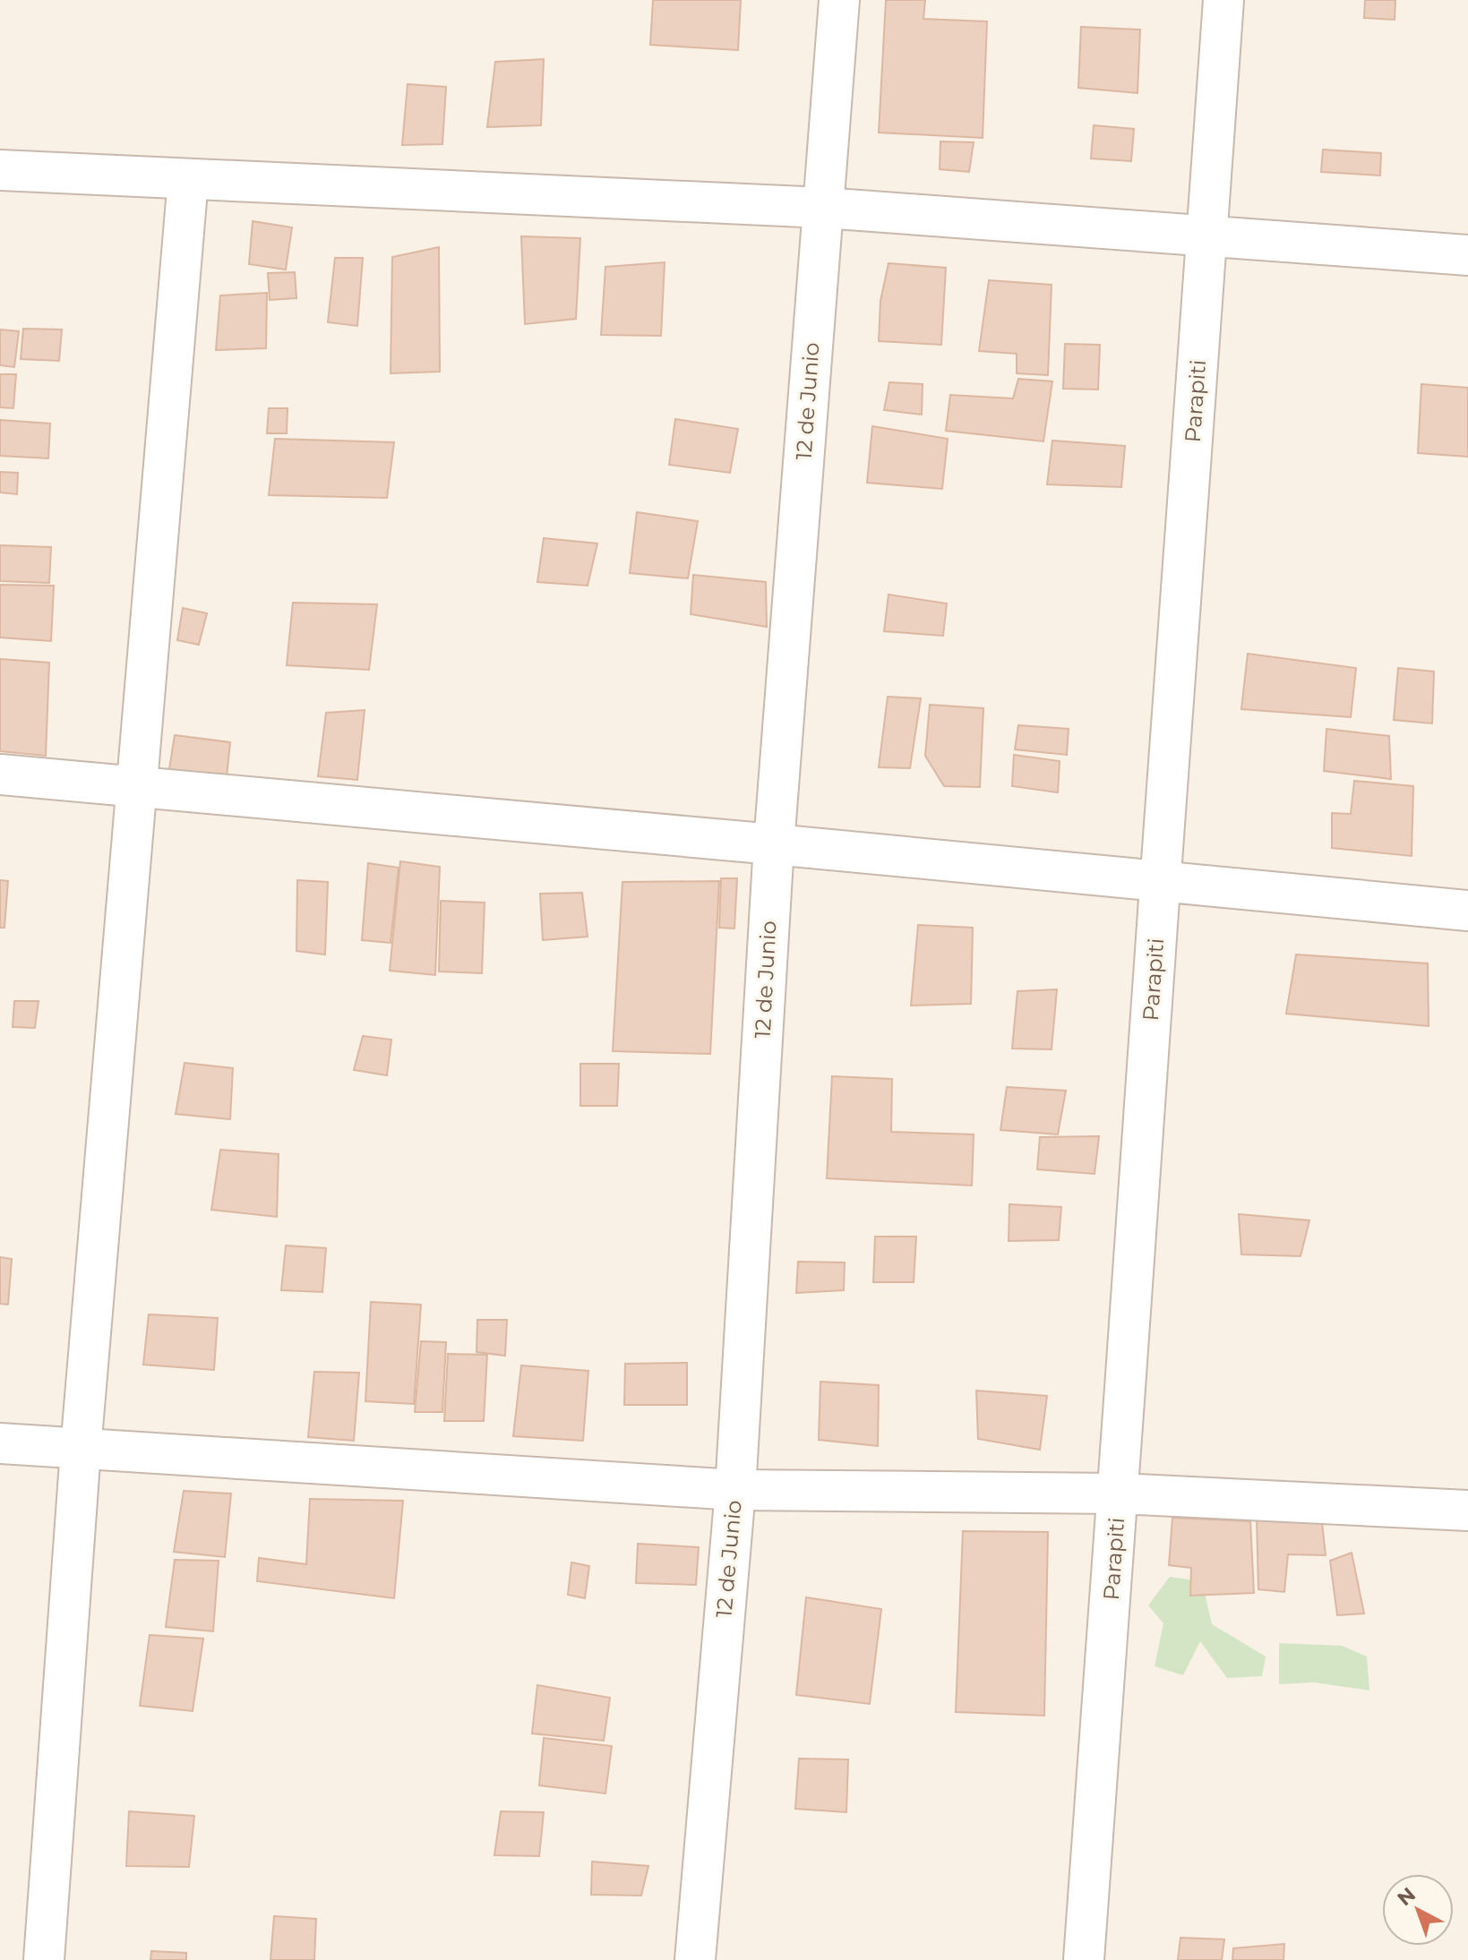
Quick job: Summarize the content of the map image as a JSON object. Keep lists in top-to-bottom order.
{
  "streets": {
    "street": ["12 de Junio", "Parapiti"]
  },
  "north": "top left"
}
